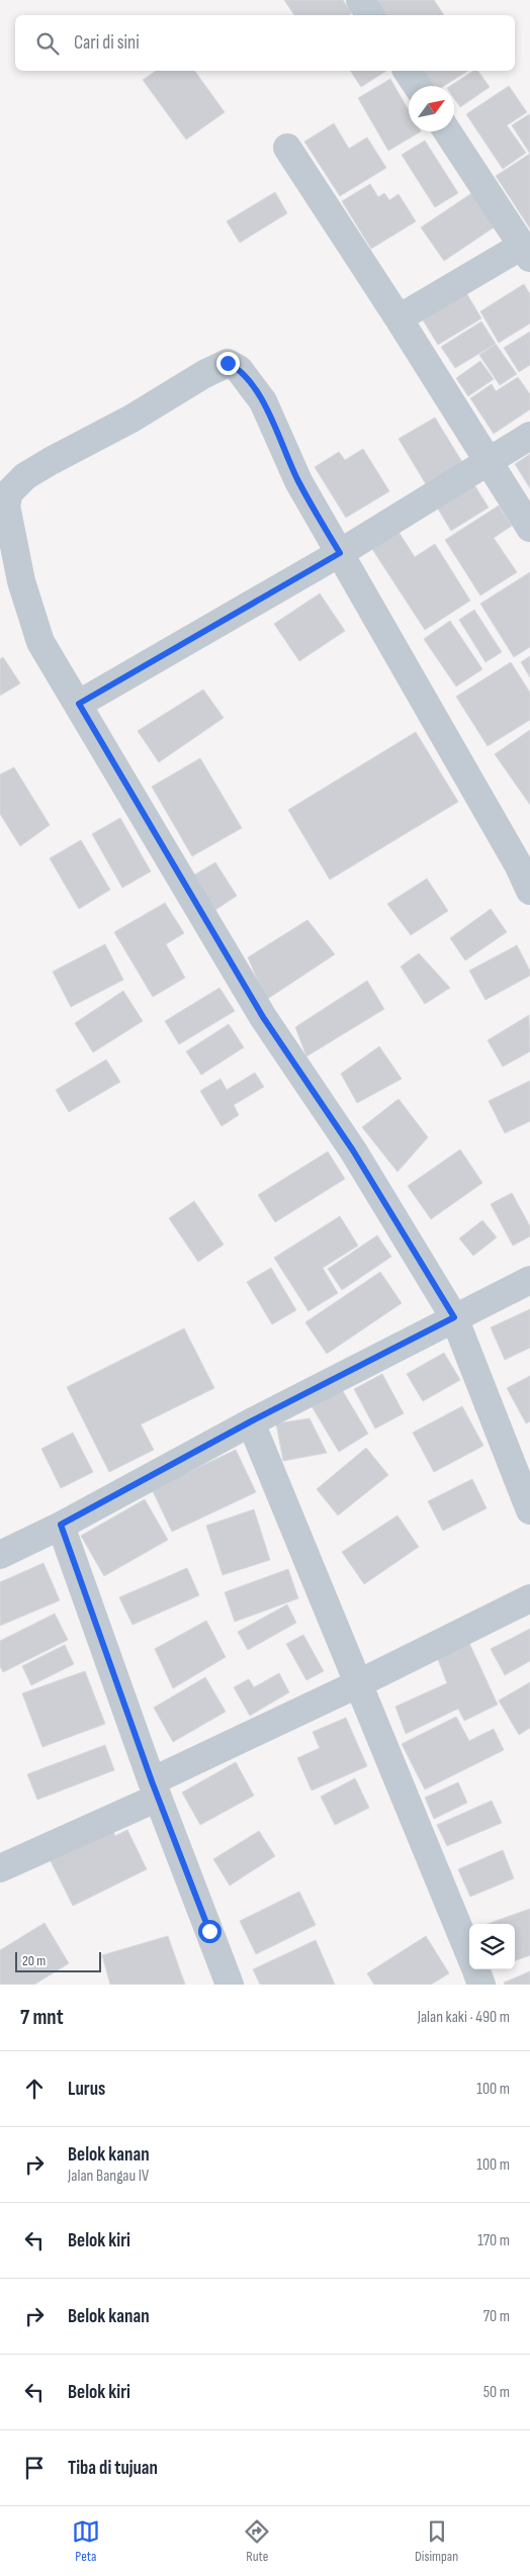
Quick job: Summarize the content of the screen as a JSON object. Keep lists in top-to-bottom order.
{
  "scale_bar": "20 m",
  "north": "top right",
  "page": {
    "search": "Cari di sini",
    "scale": "20 m",
    "heading": ["7 mnt", "Jalan kaki · 490 m"],
    "list": [
      ["Lurus", "100 m"],
      ["Belok kanan", "Jalan Bangau IV", "100 m"],
      ["Belok kiri", "170 m"],
      ["Belok kanan", "70 m"],
      ["Belok kiri", "50 m"],
      "Tiba di tujuan"
    ],
    "nav": ["Peta", "Rute", "Disimpan"]
  }
}
